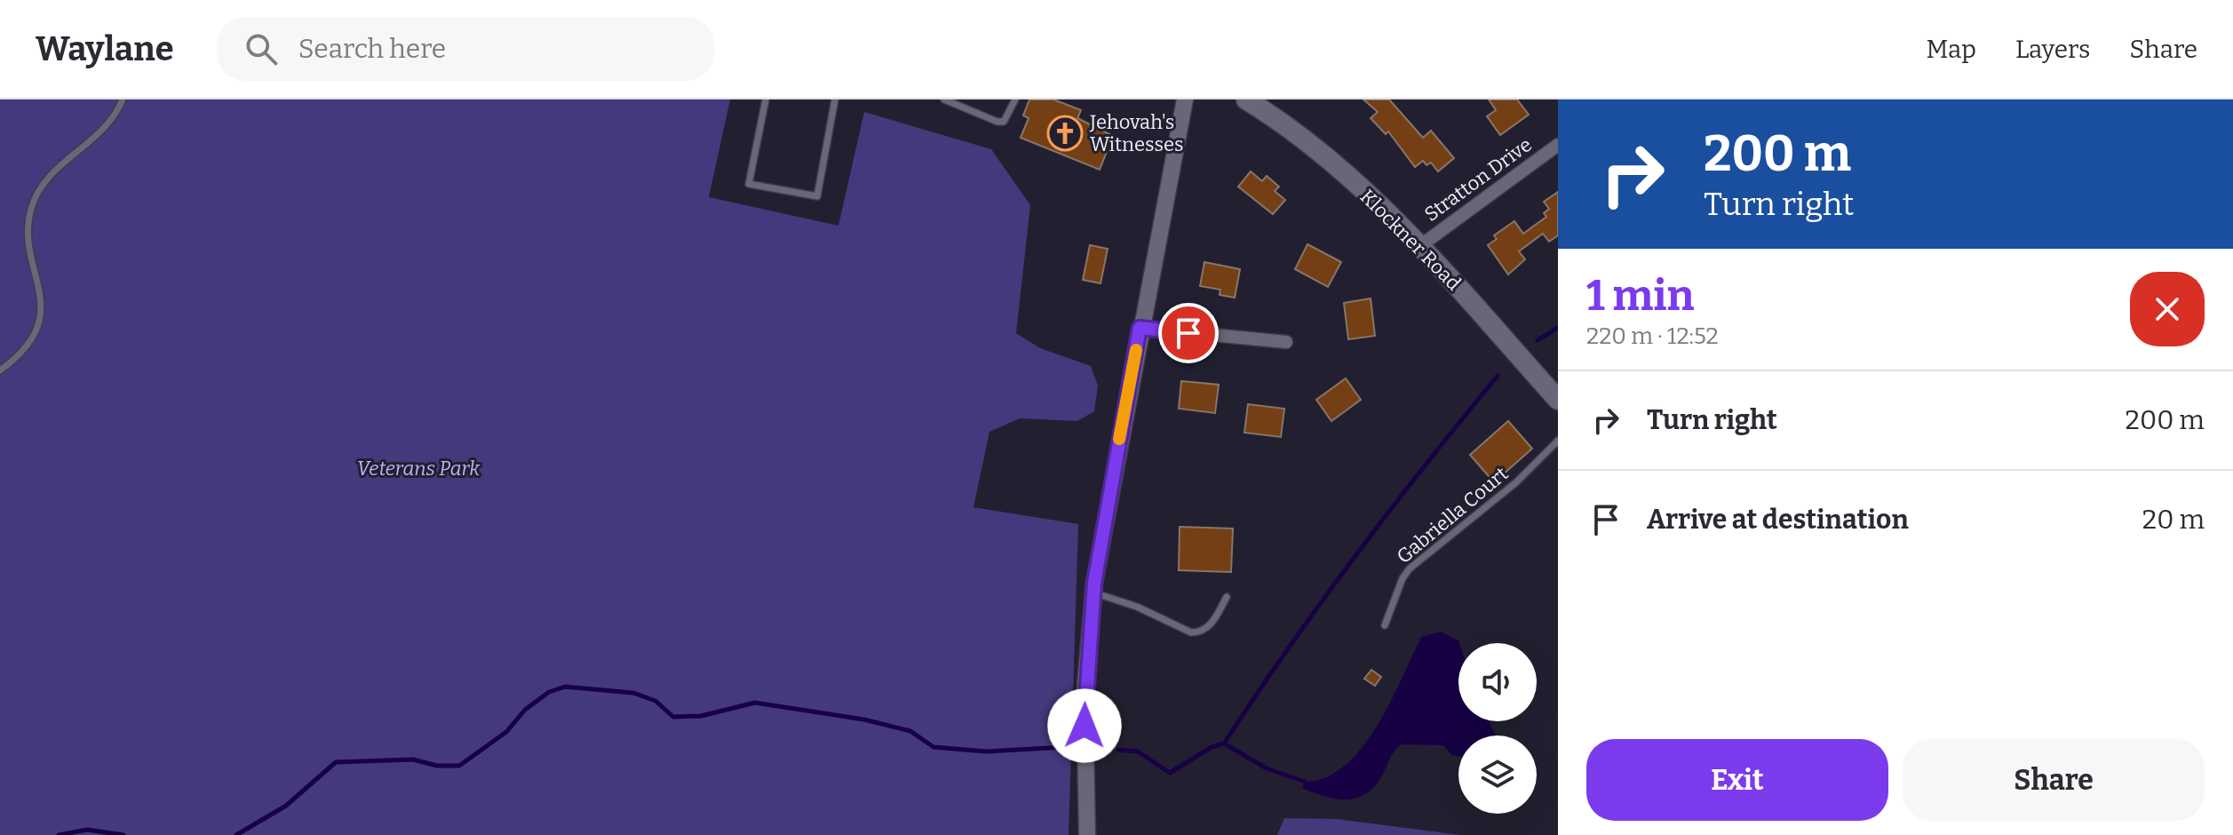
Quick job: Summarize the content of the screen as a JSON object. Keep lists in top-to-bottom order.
{
  "streets": {
    "main road": ["Klockner Road"],
    "street": ["Stratton Drive"],
    "lane": ["Gabriella Court"]
  },
  "crossings": [
    ["Stratton Drive", "Klockner Road"]
  ],
  "parks": ["Veterans Park"],
  "places": {
    "church": ["Jehovah's Witnesses"]
  },
  "page": {
    "header": "Waylane",
    "search": "Search here",
    "nav": ["Map", "Layers", "Share"],
    "turn": ["200 m", "Turn right"],
    "heading": ["1 min", "220 m · 12:52"],
    "list": [
      {
        "name": "Turn right",
        "value": "200 m"
      },
      {
        "name": "Arrive at destination",
        "value": "20 m"
      }
    ],
    "buttons": ["Exit", "Share"]
  }
}
